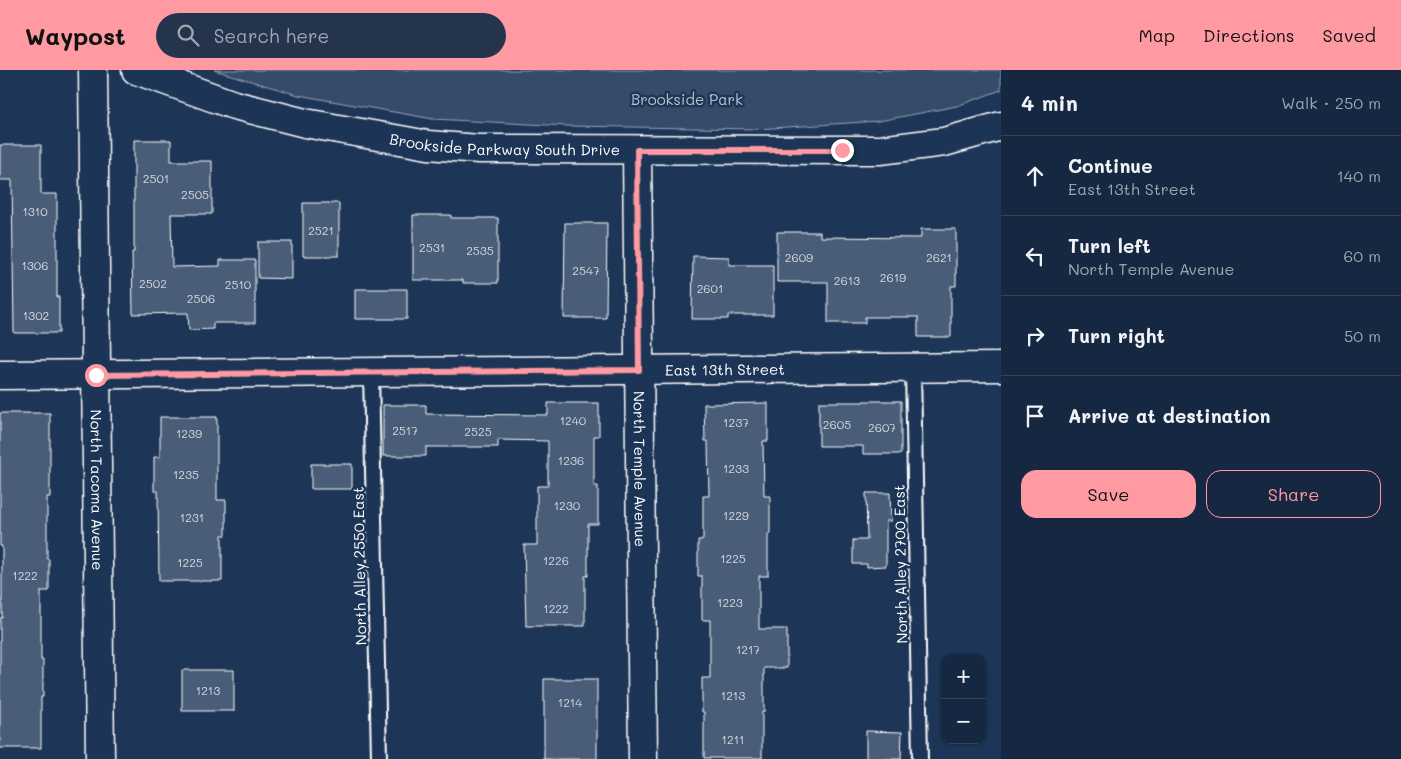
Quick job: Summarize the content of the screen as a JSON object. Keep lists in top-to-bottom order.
{
  "streets": {
    "street": [
      "Brookside Parkway South Drive",
      "East 13th Street",
      "North Temple Avenue",
      "North Tacoma Avenue"
    ],
    "lane": ["North Alley 2700 East", "North Alley 2550 East"]
  },
  "crossings": [
    ["Brookside Parkway South Drive", "North Temple Avenue"],
    ["East 13th Street", "North Temple Avenue"],
    ["East 13th Street", "North Tacoma Avenue"],
    ["East 13th Street", "North Alley 2700 East"],
    ["East 13th Street", "North Alley 2550 East"]
  ],
  "parks": ["Brookside Park"],
  "house_numbers": [
    "2501",
    "2505",
    "1310",
    "2521",
    "2531",
    "2535",
    "2609",
    "2621",
    "1306",
    "2547",
    "2619",
    "2613",
    "2502",
    "2510",
    "2601",
    "2506",
    "1302",
    "1240",
    "1237",
    "2605",
    "2607",
    "2517",
    "2525",
    "1239",
    "1236",
    "1233",
    "1235",
    "1230",
    "1229",
    "1231",
    "1225",
    "1226",
    "1225",
    "1222",
    "1223",
    "1222",
    "1217",
    "1213",
    "1213",
    "1214",
    "1211"
  ],
  "page": {
    "header": "Waypost",
    "search": "Search here",
    "nav": ["Map", "Directions", "Saved"],
    "heading": ["4 min", "Walk · 250 m"],
    "list": [
      ["Continue", "East 13th Street", "140 m"],
      ["Turn left", "North Temple Avenue", "60 m"],
      ["Turn right", "50 m"],
      "Arrive at destination"
    ],
    "buttons": ["Save", "Share"],
    "map_buttons": ["+", "−"]
  }
}
